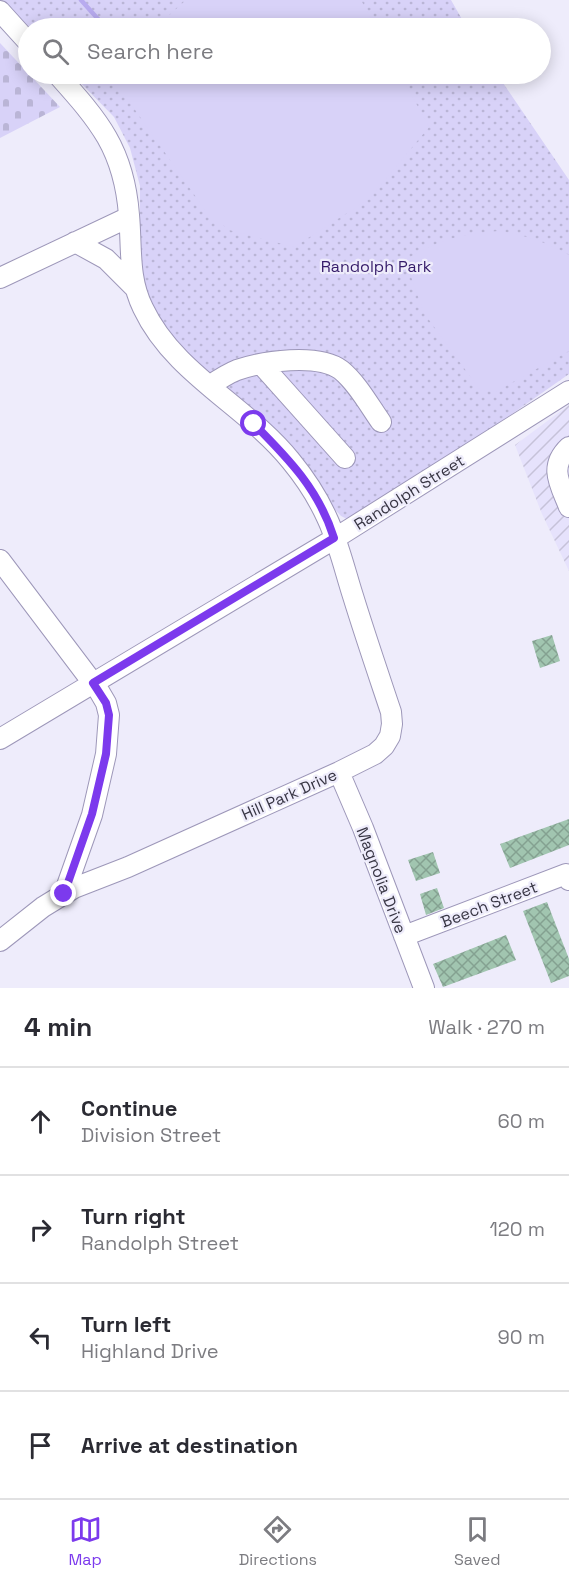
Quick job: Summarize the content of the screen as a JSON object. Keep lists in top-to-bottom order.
{
  "streets": {
    "street": [
      "Randolph Street",
      "Hill Park Drive",
      "Magnolia Drive",
      "Beech Street"
    ]
  },
  "crossings": [
    ["Randolph Street", "Hill Park Drive"],
    ["Hill Park Drive", "Magnolia Drive"],
    ["Magnolia Drive", "Beech Street"]
  ],
  "parks": ["Randolph Park"],
  "page": {
    "search": "Search here",
    "heading": ["4 min", "Walk · 270 m"],
    "list": [
      ["Continue", "Division Street", "60 m"],
      ["Turn right", "Randolph Street", "120 m"],
      ["Turn left", "Highland Drive", "90 m"],
      "Arrive at destination"
    ],
    "nav": ["Map", "Directions", "Saved"]
  }
}
